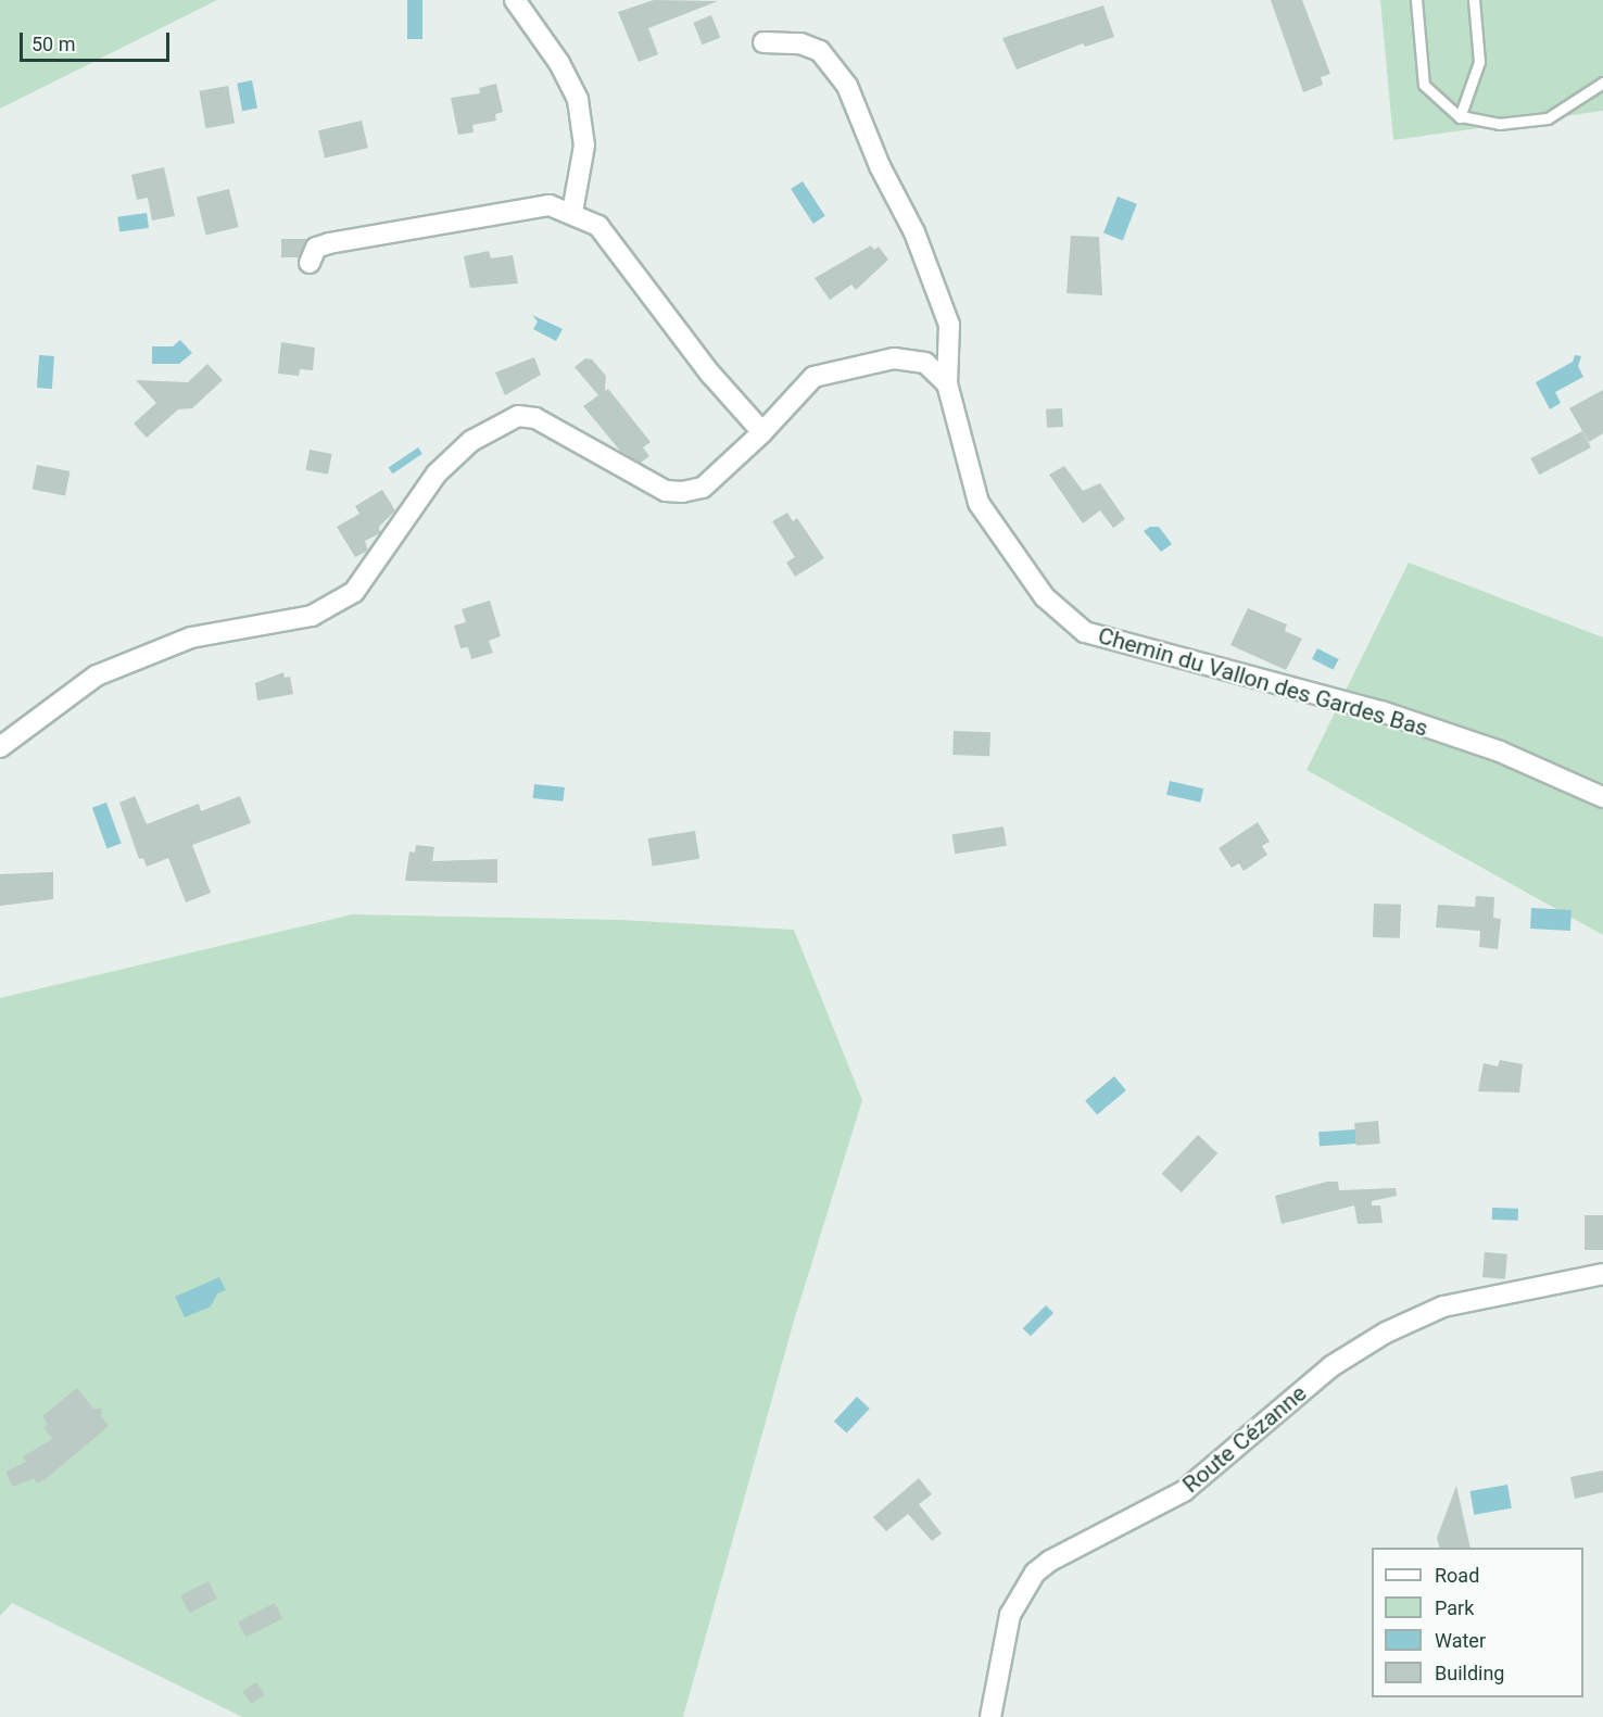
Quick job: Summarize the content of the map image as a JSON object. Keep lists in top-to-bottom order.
{
  "streets": {
    "street": ["Chemin du Vallon des Gardes Bas", "Route Cézanne"]
  },
  "legend": [
    "Road",
    "Park",
    "Water",
    "Building"
  ],
  "scale_bar": "50 m"
}
